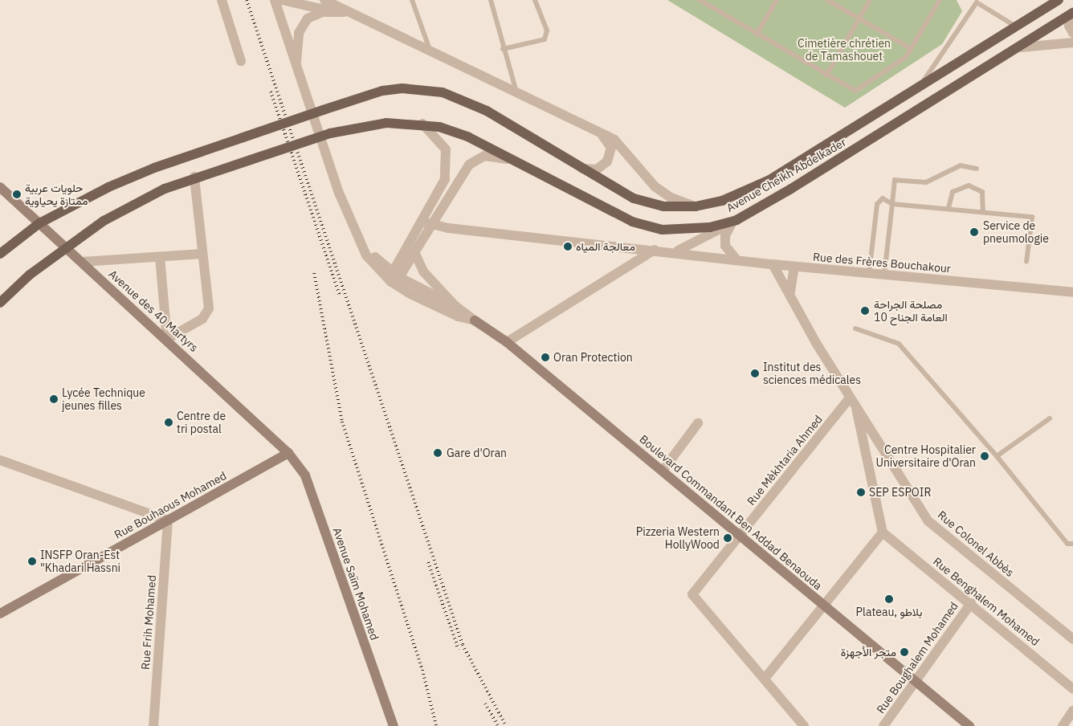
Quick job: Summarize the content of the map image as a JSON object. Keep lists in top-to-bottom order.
{
  "streets": {
    "main road": [
      "Avenue Cheikh Abdelkader",
      "Avenue des 40 Martyrs",
      "Rue Bouhaous Mohamed",
      "Boulevard Commandant Ben Addad Benaouda",
      "Avenue Saïm Mohamed"
    ],
    "street": [
      "Rue des Frères Bouchakour",
      "Rue Mèkhtaria Ahmed",
      "Rue Colonel Abbès",
      "Rue Benghalem Mohamed",
      "Rue Frih Mohamed",
      "Rue Boughalem Mohamed"
    ]
  },
  "crossings": [
    ["Avenue Cheikh Abdelkader", "Avenue des 40 Martyrs"],
    ["Rue des Frères Bouchakour", "Rue Colonel Abbès"],
    ["Avenue des 40 Martyrs", "Rue Bouhaous Mohamed"],
    ["Avenue des 40 Martyrs", "Avenue Saïm Mohamed"],
    ["Rue Mèkhtaria Ahmed", "Boulevard Commandant Ben Addad Benaouda"],
    ["Rue Mèkhtaria Ahmed", "Rue Colonel Abbès"],
    ["Rue Bouhaous Mohamed", "Avenue Saïm Mohamed"],
    ["Rue Bouhaous Mohamed", "Rue Frih Mohamed"],
    ["Boulevard Commandant Ben Addad Benaouda", "Rue Boughalem Mohamed"],
    ["Rue Benghalem Mohamed", "Rue Boughalem Mohamed"]
  ],
  "parks": ["Cimetière chrétien de Tamashouet"],
  "places": [
    "حلويات عربية ممتازة يحياوية",
    "Service de pneumologie",
    "معالجة المياه",
    "مصلحة الجراحة العامة الجناح 10",
    "Oran Protection",
    "Institut des sciences médicales",
    "Lycée Technique jeunes filles",
    "Centre de tri postal",
    "Gare d'Oran",
    "Centre Hospitalier Universitaire d'Oran",
    "SEP ESPOIR",
    "Pizzeria Western HollyWood",
    "INSFP Oran-Est \"Khadari Hassni",
    "Plateau, بلاطو",
    "متجر الأجهزة"
  ]
}
